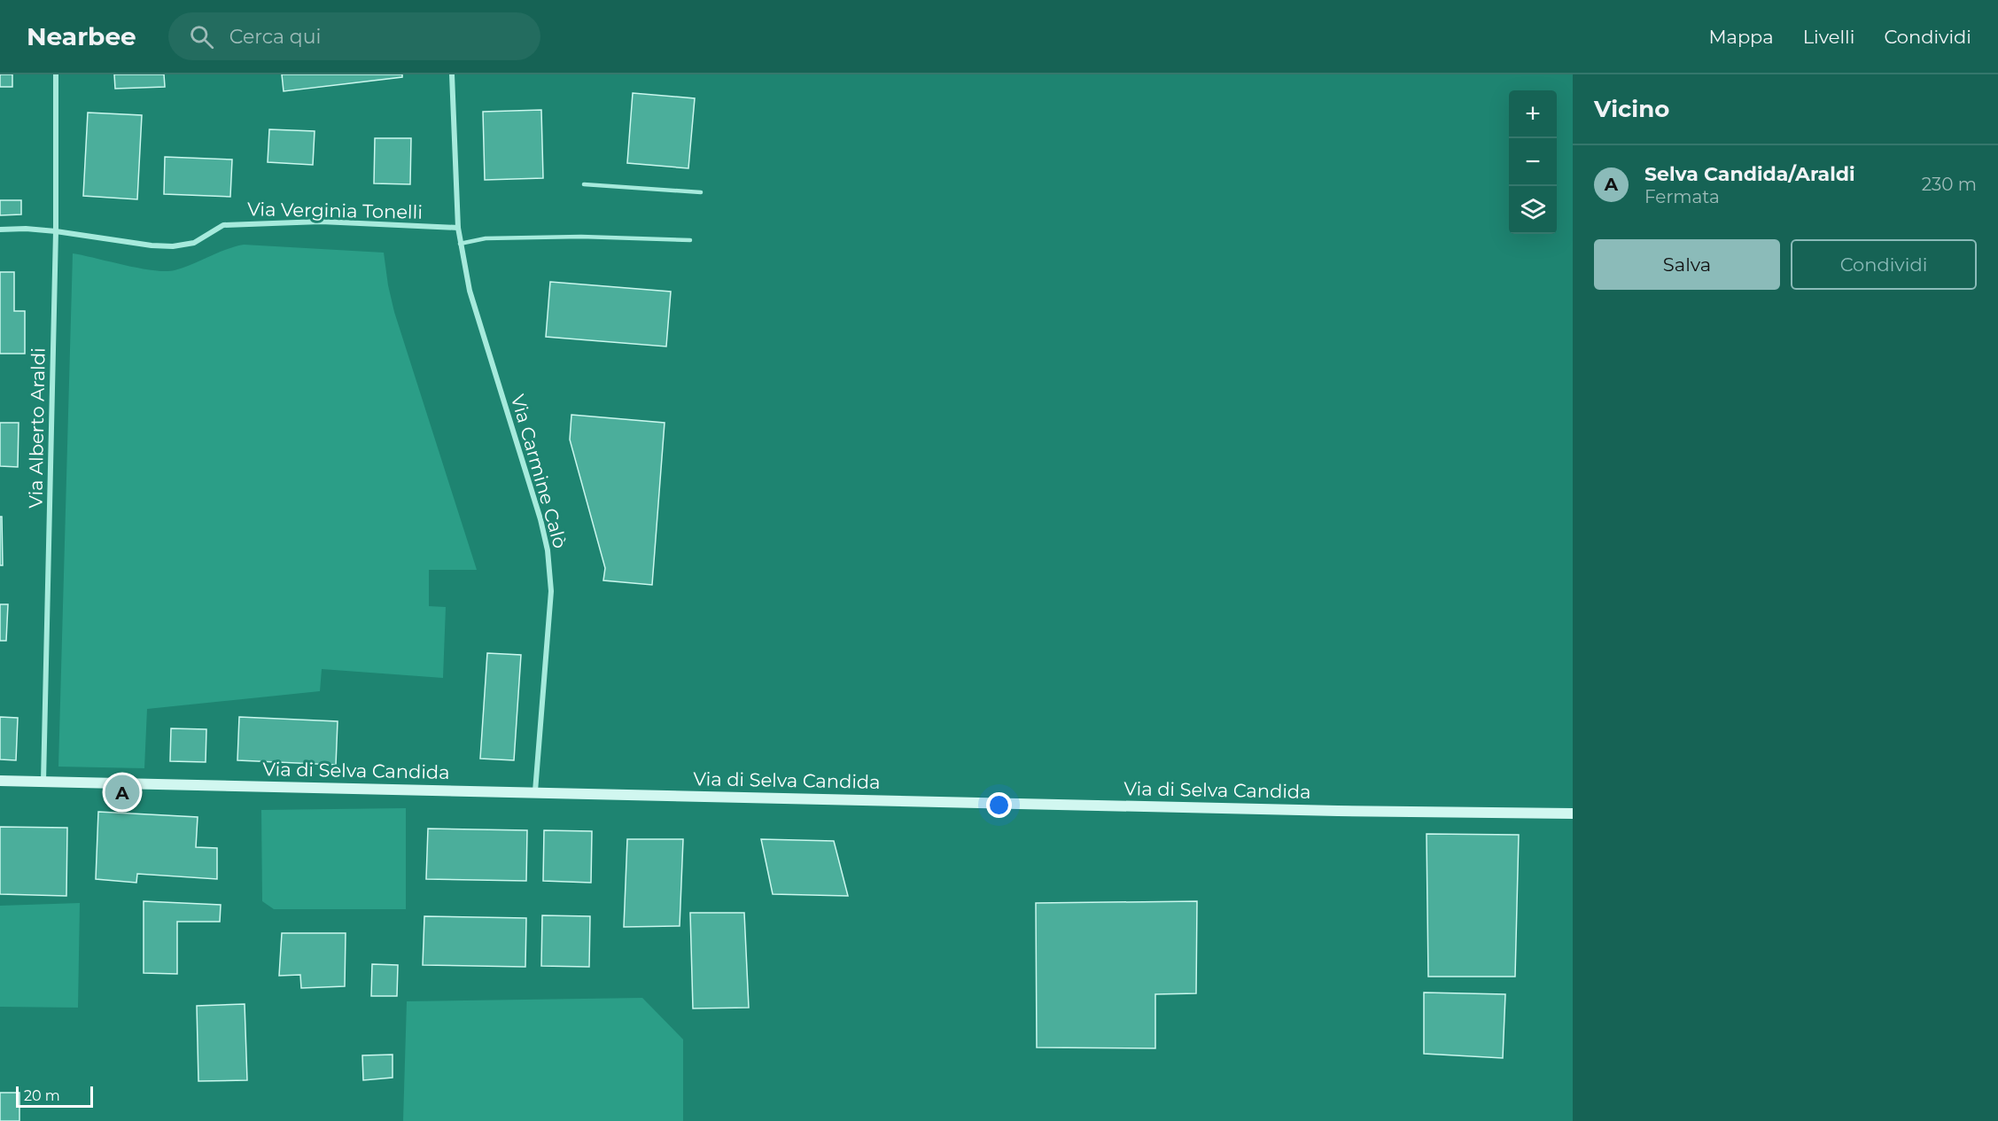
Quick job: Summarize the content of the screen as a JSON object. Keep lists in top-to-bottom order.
{
  "streets": {
    "street": [
      "Via Verginia Tonelli",
      "Via Alberto Araldi",
      "Via Carmine Calò",
      "Via di Selva Candida"
    ]
  },
  "crossings": [
    ["Via Verginia Tonelli", "Via Alberto Araldi"],
    ["Via Verginia Tonelli", "Via Carmine Calò"],
    ["Via Alberto Araldi", "Via di Selva Candida"],
    ["Via Carmine Calò", "Via di Selva Candida"]
  ],
  "scale_bar": "20 m",
  "page": {
    "header": "Nearbee",
    "search": "Cerca qui",
    "nav": ["Mappa", "Livelli", "Condividi"],
    "heading": "Vicino",
    "map_buttons": ["+", "−"],
    "list": [
      {
        "mark": "A",
        "name": "Selva Candida/Araldi",
        "note": "Fermata",
        "value": "230 m"
      }
    ],
    "buttons": ["Salva", "Condividi"],
    "pins": "A",
    "scale": "20 m"
  }
}
